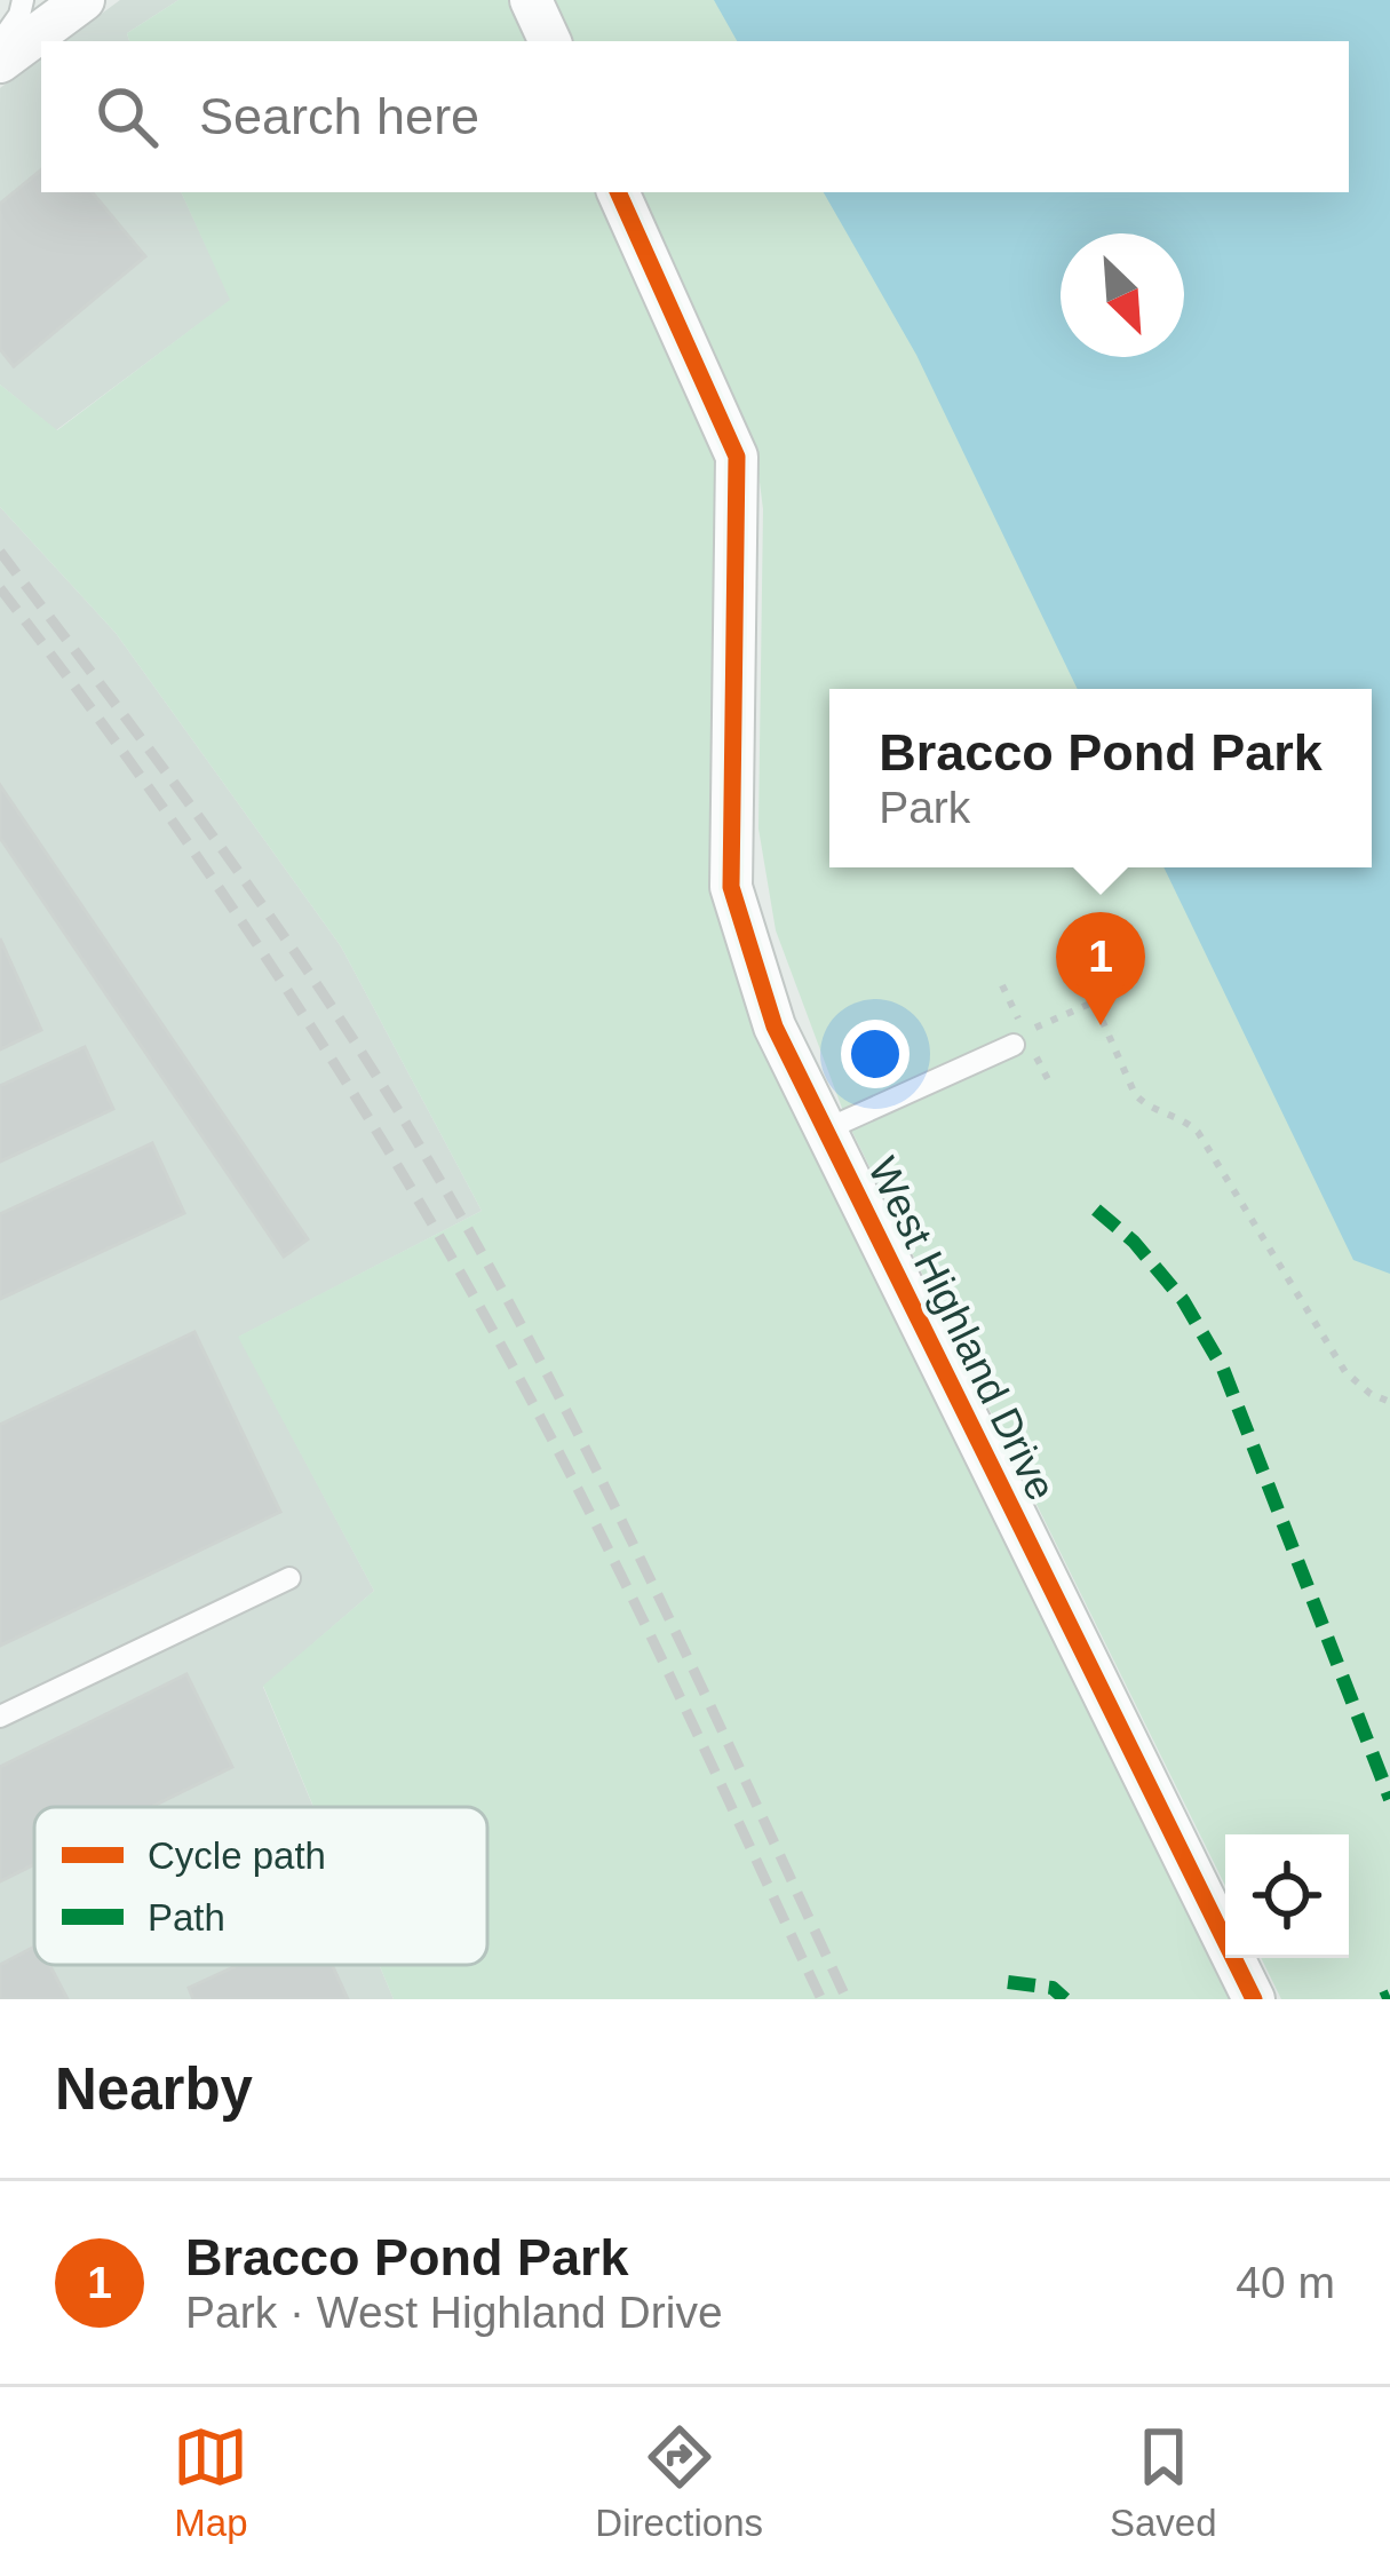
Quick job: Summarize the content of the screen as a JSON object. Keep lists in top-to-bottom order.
{
  "streets": {
    "street": ["West Highland Drive"]
  },
  "legend": ["Cycle path", "Path"],
  "north": "bottom right",
  "page": {
    "search": "Search here",
    "popup": ["Bracco Pond Park", "Park"],
    "pins": "1",
    "heading": "Nearby",
    "list": [
      {
        "mark": "1",
        "name": "Bracco Pond Park",
        "note": "Park · West Highland Drive",
        "value": "40 m"
      }
    ],
    "nav": ["Map", "Directions", "Saved"]
  }
}
